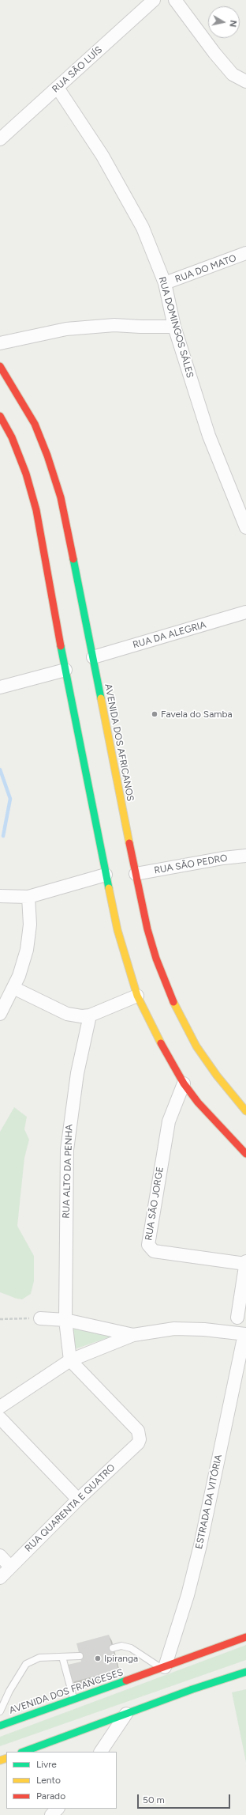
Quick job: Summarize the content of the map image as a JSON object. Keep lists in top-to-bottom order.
{
  "streets": {
    "main road": ["AVENIDA DOS AFRICANOS", "AVENIDA DOS FRANCESES"],
    "street": [
      "RUA SÃO LUÍS",
      "RUA DO MATO",
      "RUA DOMINGOS SÁLES",
      "RUA DA ALEGRIA",
      "RUA SÃO PEDRO",
      "RUA ALTO DA PENHA",
      "RUA SÃO JORGE",
      "ESTRADA DA VITÓRIA",
      "RUA QUARENTA E QUATRO"
    ]
  },
  "crossings": [
    ["RUA SÃO LUÍS", "RUA DOMINGOS SÁLES"],
    ["RUA DO MATO", "RUA DOMINGOS SÁLES"],
    ["RUA DA ALEGRIA", "AVENIDA DOS AFRICANOS"],
    ["AVENIDA DOS AFRICANOS", "RUA SÃO PEDRO"],
    ["RUA ALTO DA PENHA", "RUA QUARENTA E QUATRO"],
    ["ESTRADA DA VITÓRIA", "AVENIDA DOS FRANCESES"]
  ],
  "places": ["Favela do Samba", "Ipiranga"],
  "legend": ["Livre", "Lento", "Parado"],
  "scale_bar": "50 m",
  "north": "right"
}
